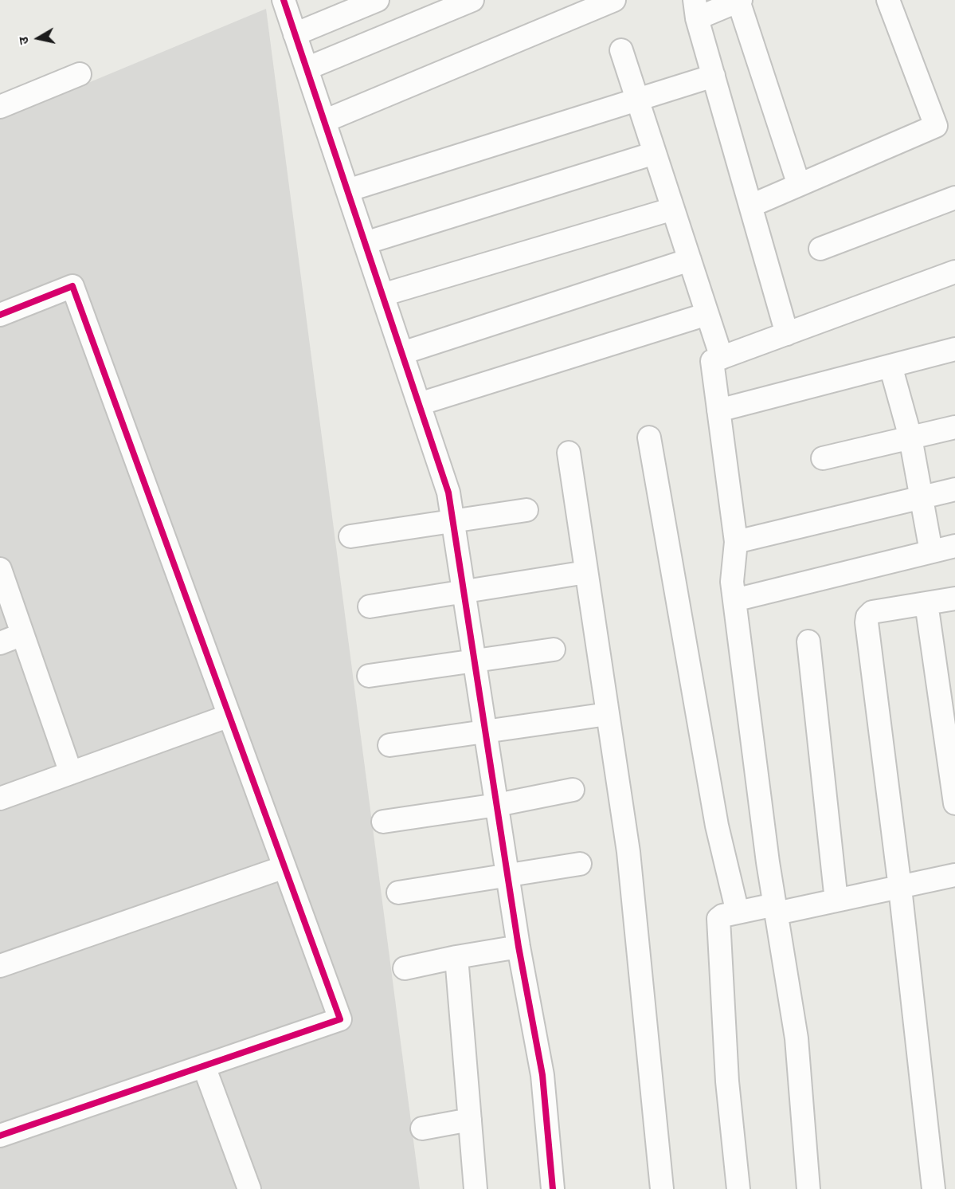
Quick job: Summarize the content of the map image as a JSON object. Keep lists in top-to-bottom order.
{
  "north": "left"
}
